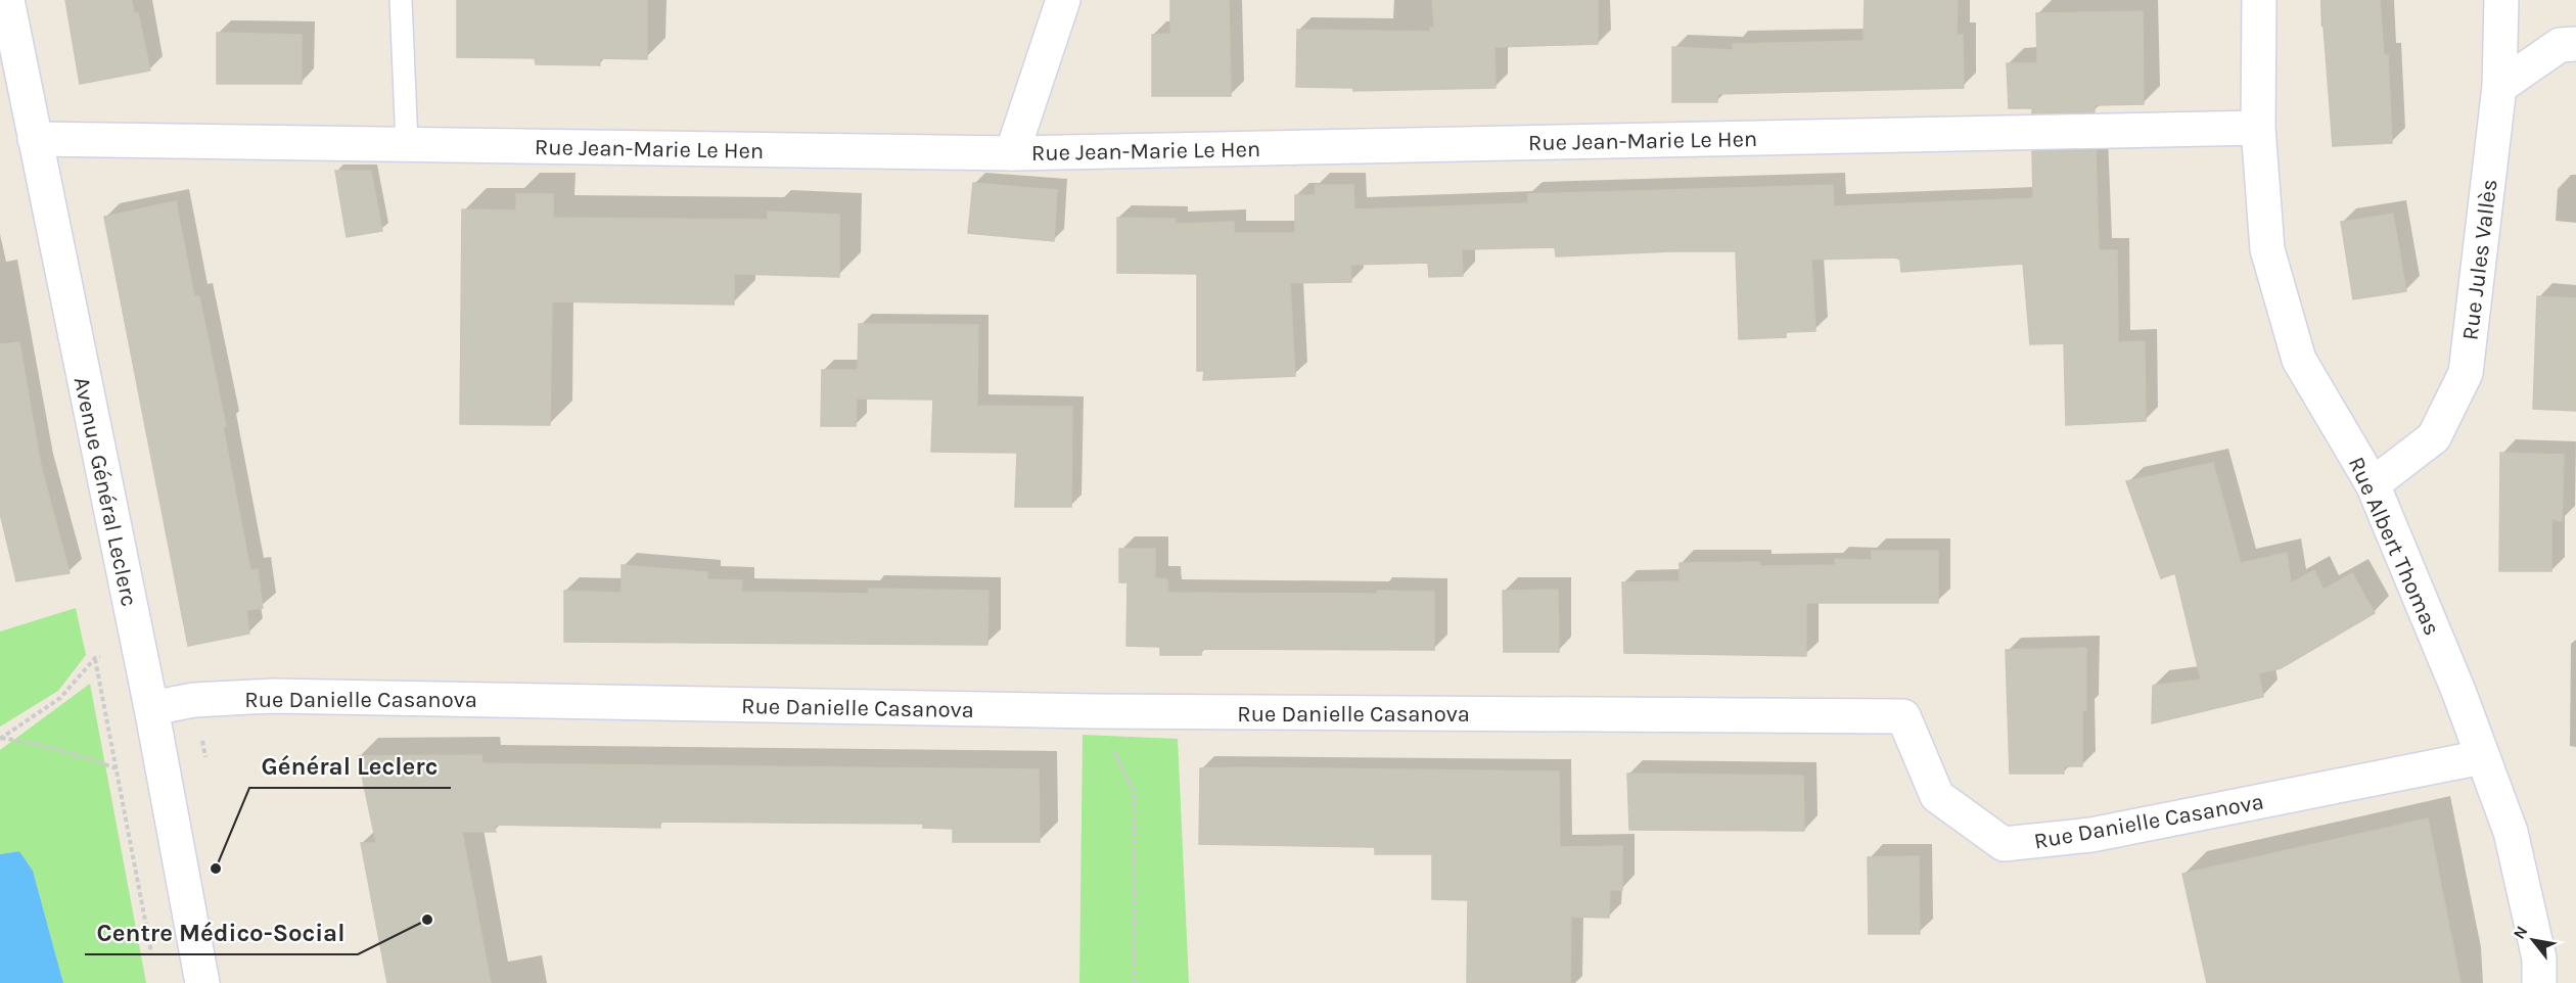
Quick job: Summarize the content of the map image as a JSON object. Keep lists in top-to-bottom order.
{
  "streets": {
    "street": [
      "Rue Jean-Marie Le Hen",
      "Rue Jules Vallès",
      "Avenue Général Leclerc",
      "Rue Albert Thomas",
      "Rue Danielle Casanova"
    ]
  },
  "crossings": [
    ["Rue Jean-Marie Le Hen", "Avenue Général Leclerc"],
    ["Rue Jean-Marie Le Hen", "Rue Albert Thomas"],
    ["Rue Jules Vallès", "Rue Albert Thomas"],
    ["Avenue Général Leclerc", "Rue Danielle Casanova"],
    ["Rue Albert Thomas", "Rue Danielle Casanova"]
  ],
  "places": ["Général Leclerc", "Centre Médico-Social"],
  "north": "top left"
}
